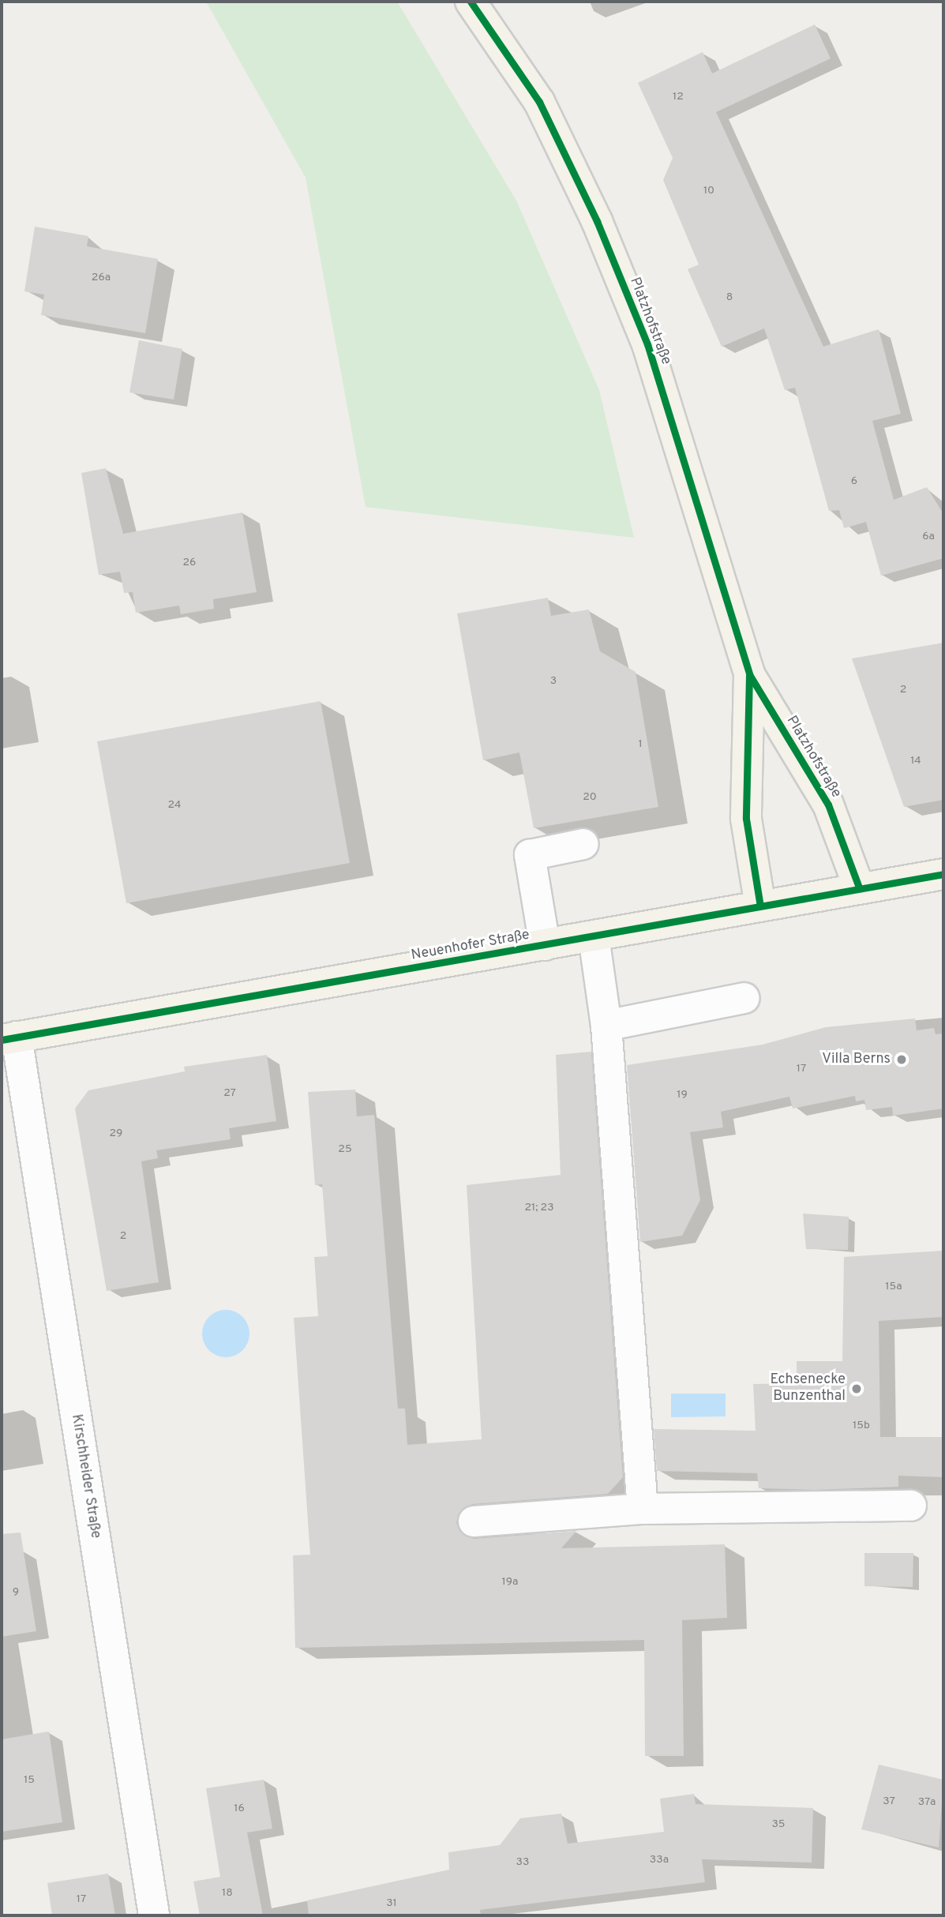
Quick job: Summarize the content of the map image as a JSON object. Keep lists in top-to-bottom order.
{
  "streets": {
    "main road": ["Platzhofstraße", "Neuenhofer Straße"],
    "street": ["Kirschheider Straße"]
  },
  "crossings": [
    ["Platzhofstraße", "Neuenhofer Straße"],
    ["Neuenhofer Straße", "Kirschheider Straße"]
  ],
  "places": ["Villa Berns", "Echsenecke Bunzenthal"],
  "house_numbers": [
    "12",
    "10",
    "26a",
    "8",
    "6",
    "6a",
    "26",
    "3",
    "2",
    "1",
    "14",
    "20",
    "24",
    "17",
    "27",
    "19",
    "29",
    "25",
    "21; 23",
    "2",
    "15a",
    "15b",
    "19a",
    "9",
    "15",
    "37",
    "37a",
    "16",
    "35",
    "33a",
    "33",
    "18",
    "17",
    "31"
  ]
}
